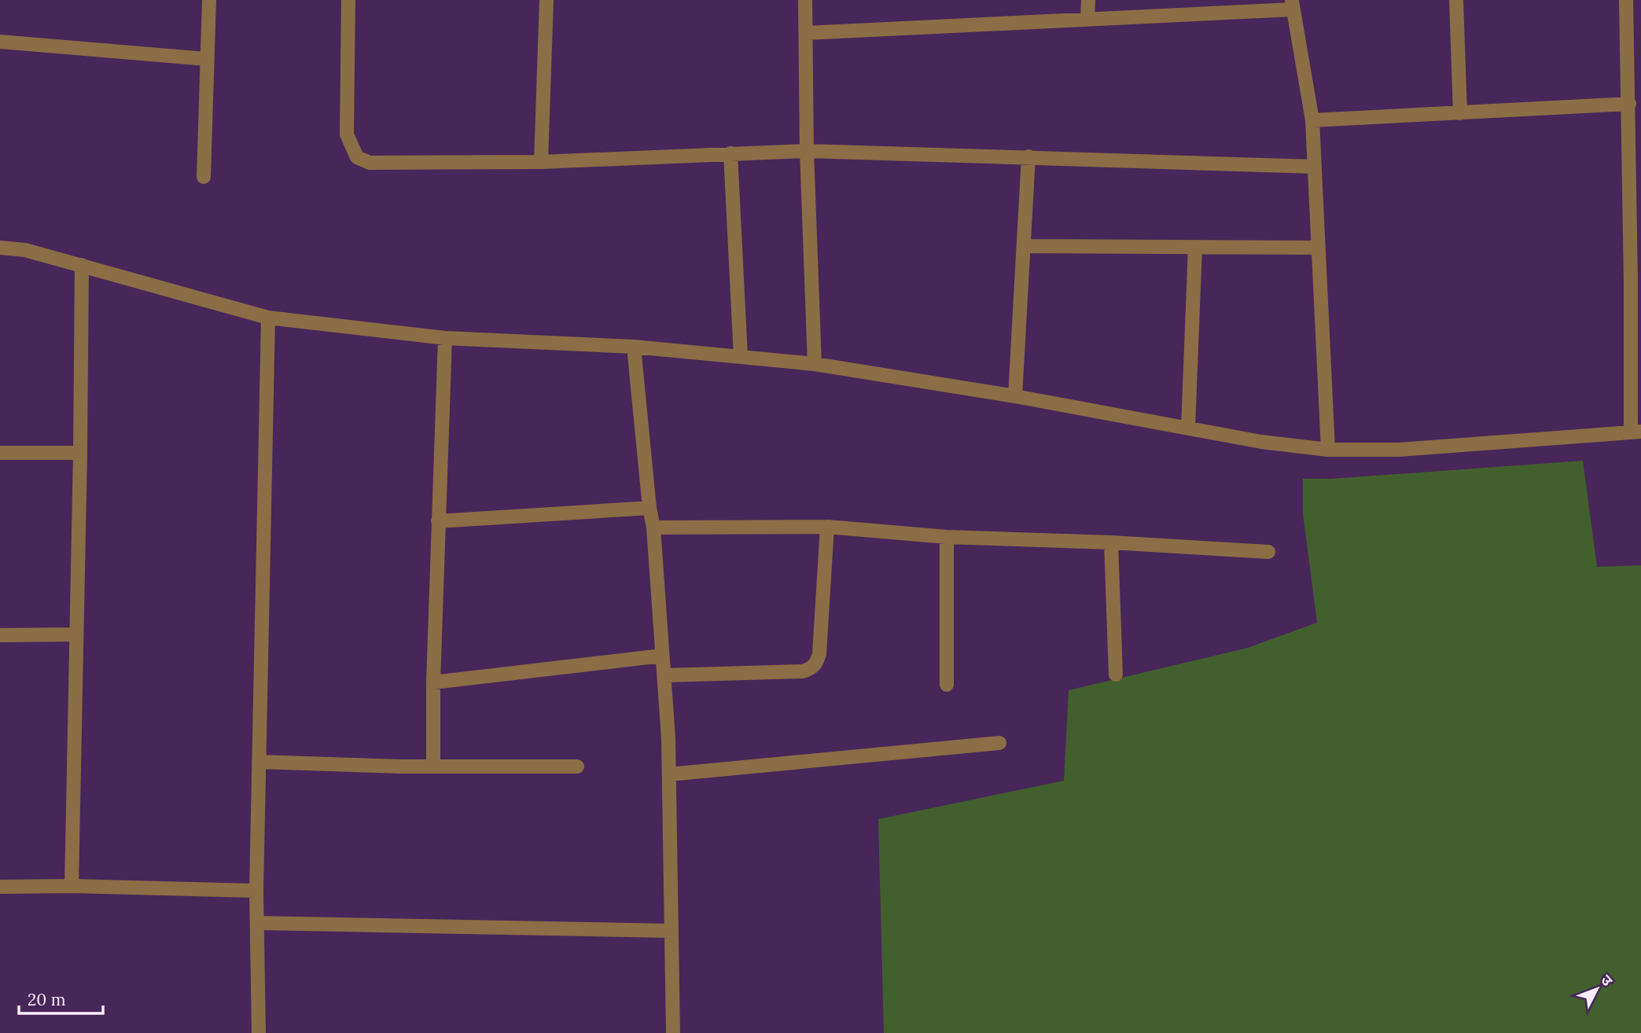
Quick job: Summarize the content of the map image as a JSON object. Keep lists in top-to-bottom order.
{
  "scale_bar": "20 m",
  "north": "top right"
}
